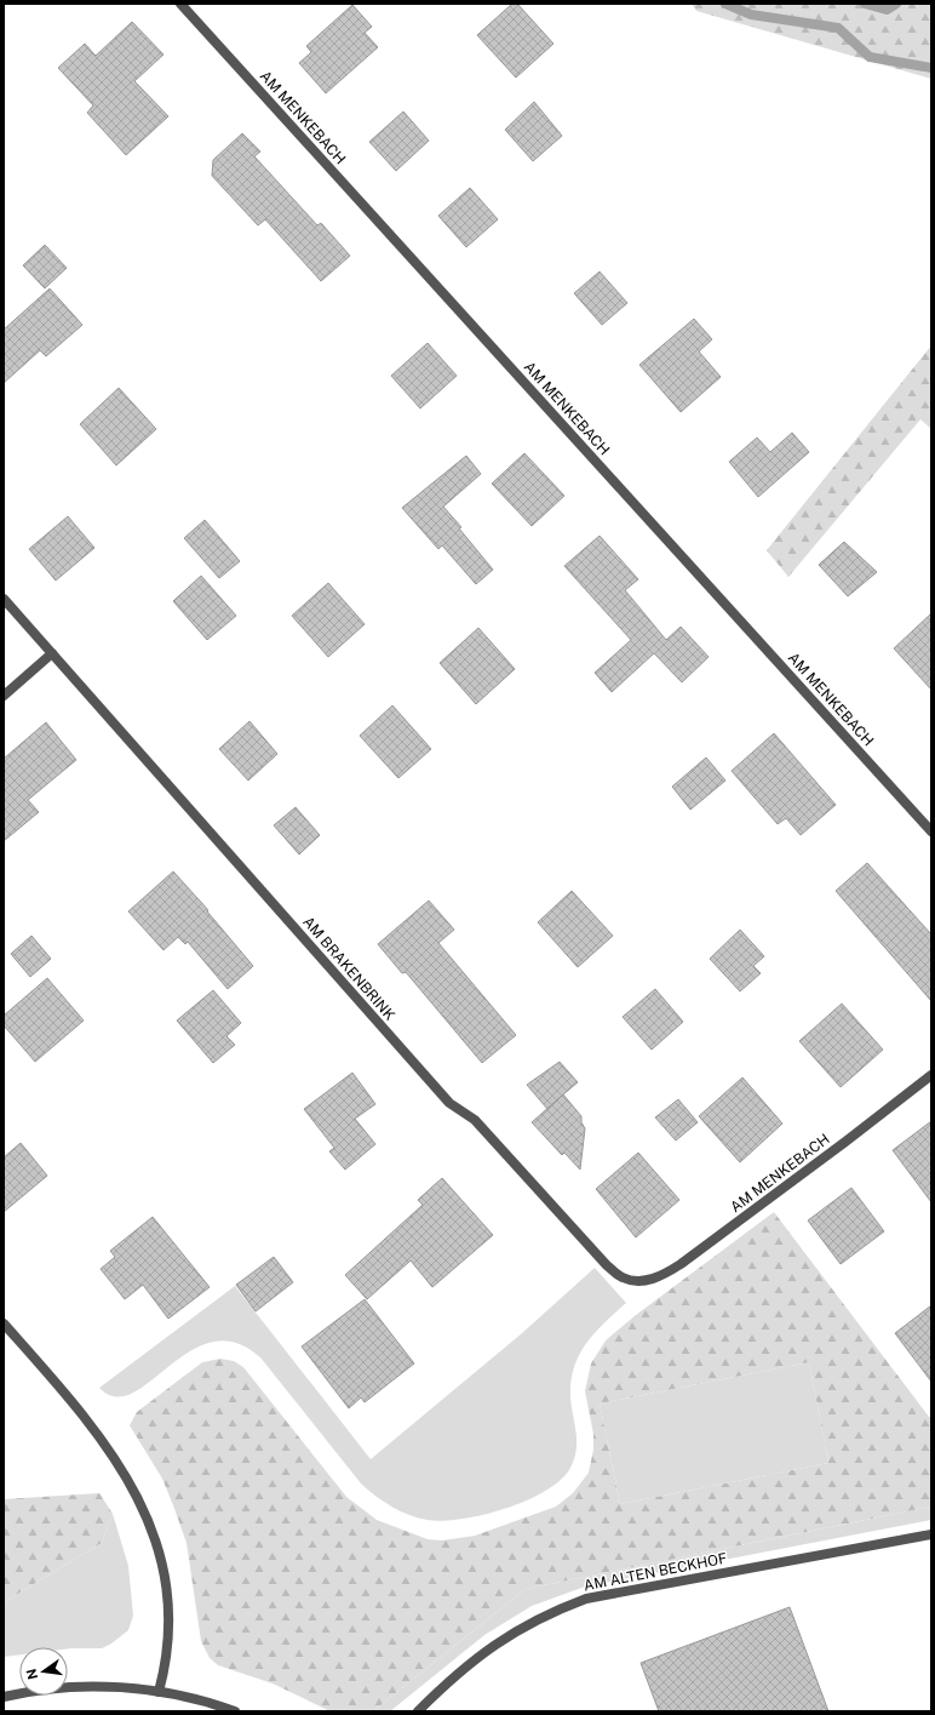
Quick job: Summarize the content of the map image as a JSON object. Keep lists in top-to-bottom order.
{
  "streets": {
    "street": ["AM MENKEBACH", "AM BRAKENBRINK", "AM ALTEN BECKHOF"]
  },
  "crossings": [
    ["AM MENKEBACH", "AM BRAKENBRINK"]
  ],
  "north": "left"
}
